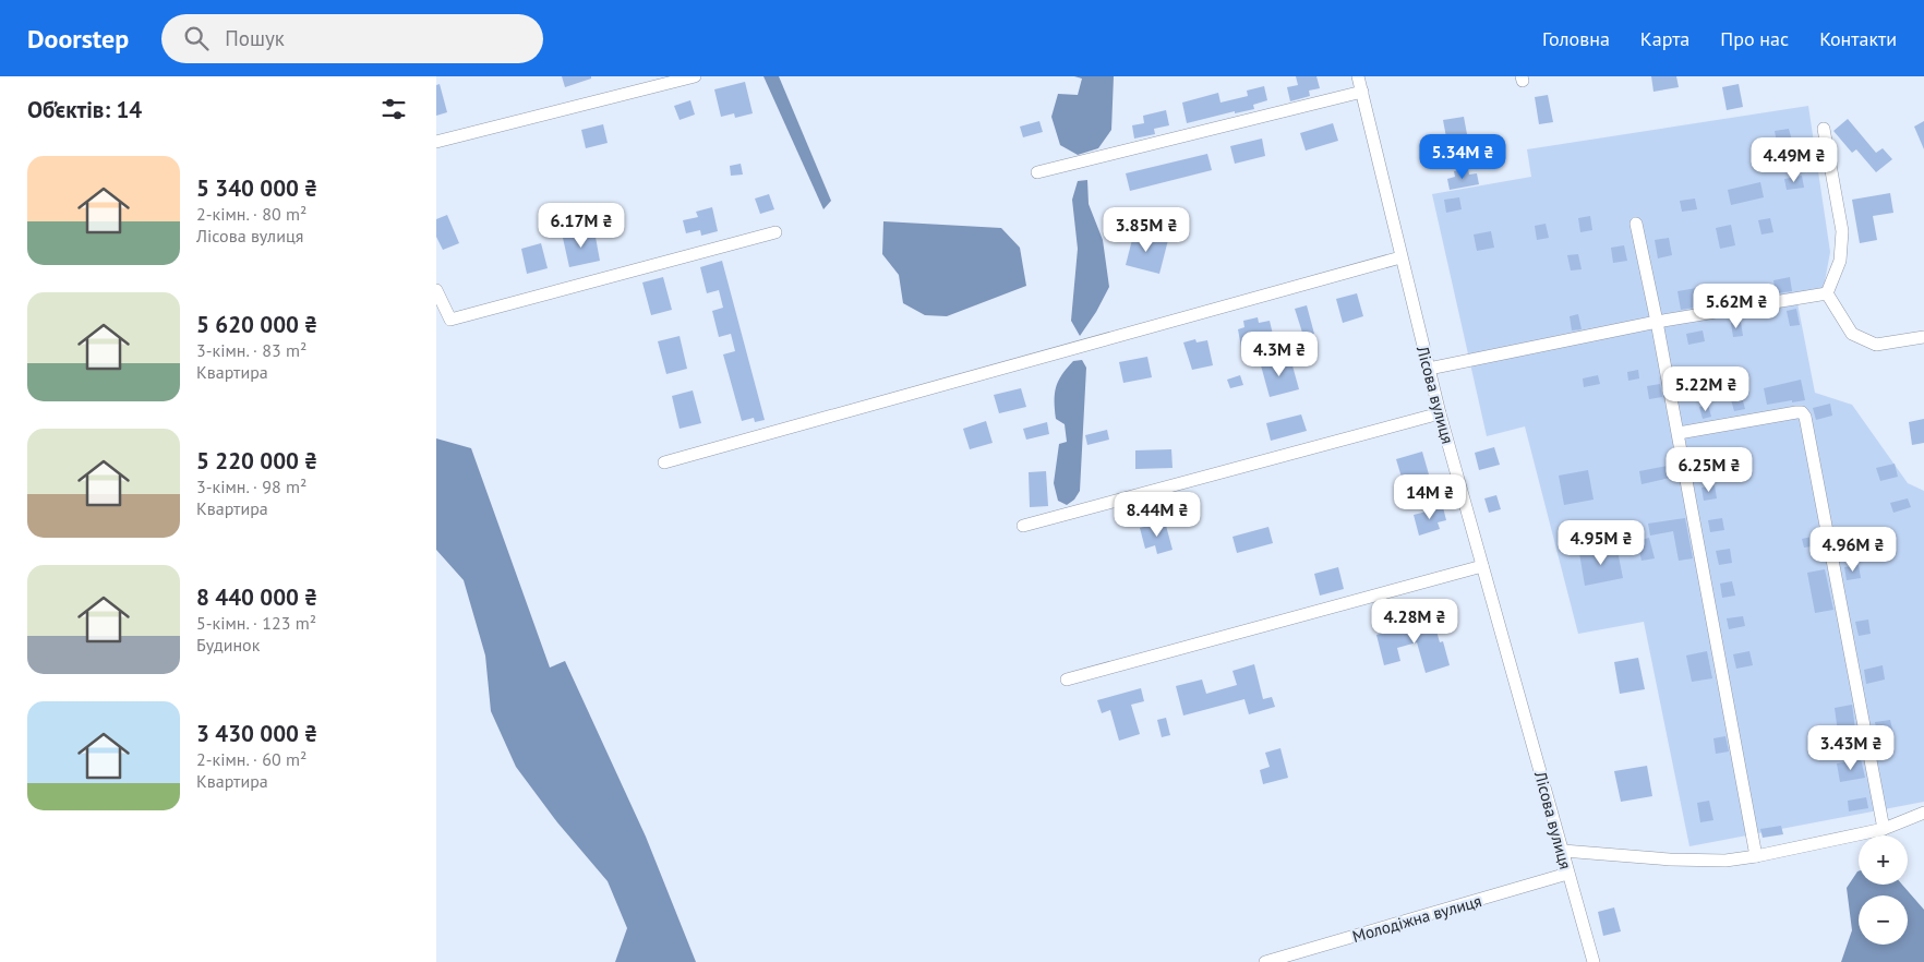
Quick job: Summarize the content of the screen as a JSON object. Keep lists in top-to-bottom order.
{
  "streets": {
    "street": ["Лісова вулиця", "Молодіжна вулиця"]
  },
  "crossings": [
    ["Лісова вулиця", "Молодіжна вулиця"]
  ],
  "page": {
    "header": "Doorstep",
    "search": "Пошук",
    "nav": [
      "Головна",
      "Карта",
      "Про нас",
      "Контакти"
    ],
    "heading": "Об’єктів: 14",
    "price": [
      "5.34M ₴",
      "4.49M ₴",
      "6.17M ₴",
      "3.85M ₴",
      "5.62M ₴",
      "4.3M ₴",
      "5.22M ₴",
      "6.25M ₴",
      "14M ₴",
      "8.44M ₴",
      "4.95M ₴",
      "4.96M ₴",
      "4.28M ₴",
      "3.43M ₴"
    ],
    "list": [
      {
        "name": "5 340 000 ₴",
        "note": "2-кімн. · 80 m² · Лісова вулиця"
      },
      {
        "name": "5 620 000 ₴",
        "note": "3-кімн. · 83 m² · Квартира"
      },
      {
        "name": "5 220 000 ₴",
        "note": "3-кімн. · 98 m² · Квартира"
      },
      {
        "name": "8 440 000 ₴",
        "note": "5-кімн. · 123 m² · Будинок"
      },
      {
        "name": "3 430 000 ₴",
        "note": "2-кімн. · 60 m² · Квартира"
      }
    ],
    "map_buttons": ["+", "−"]
  }
}
